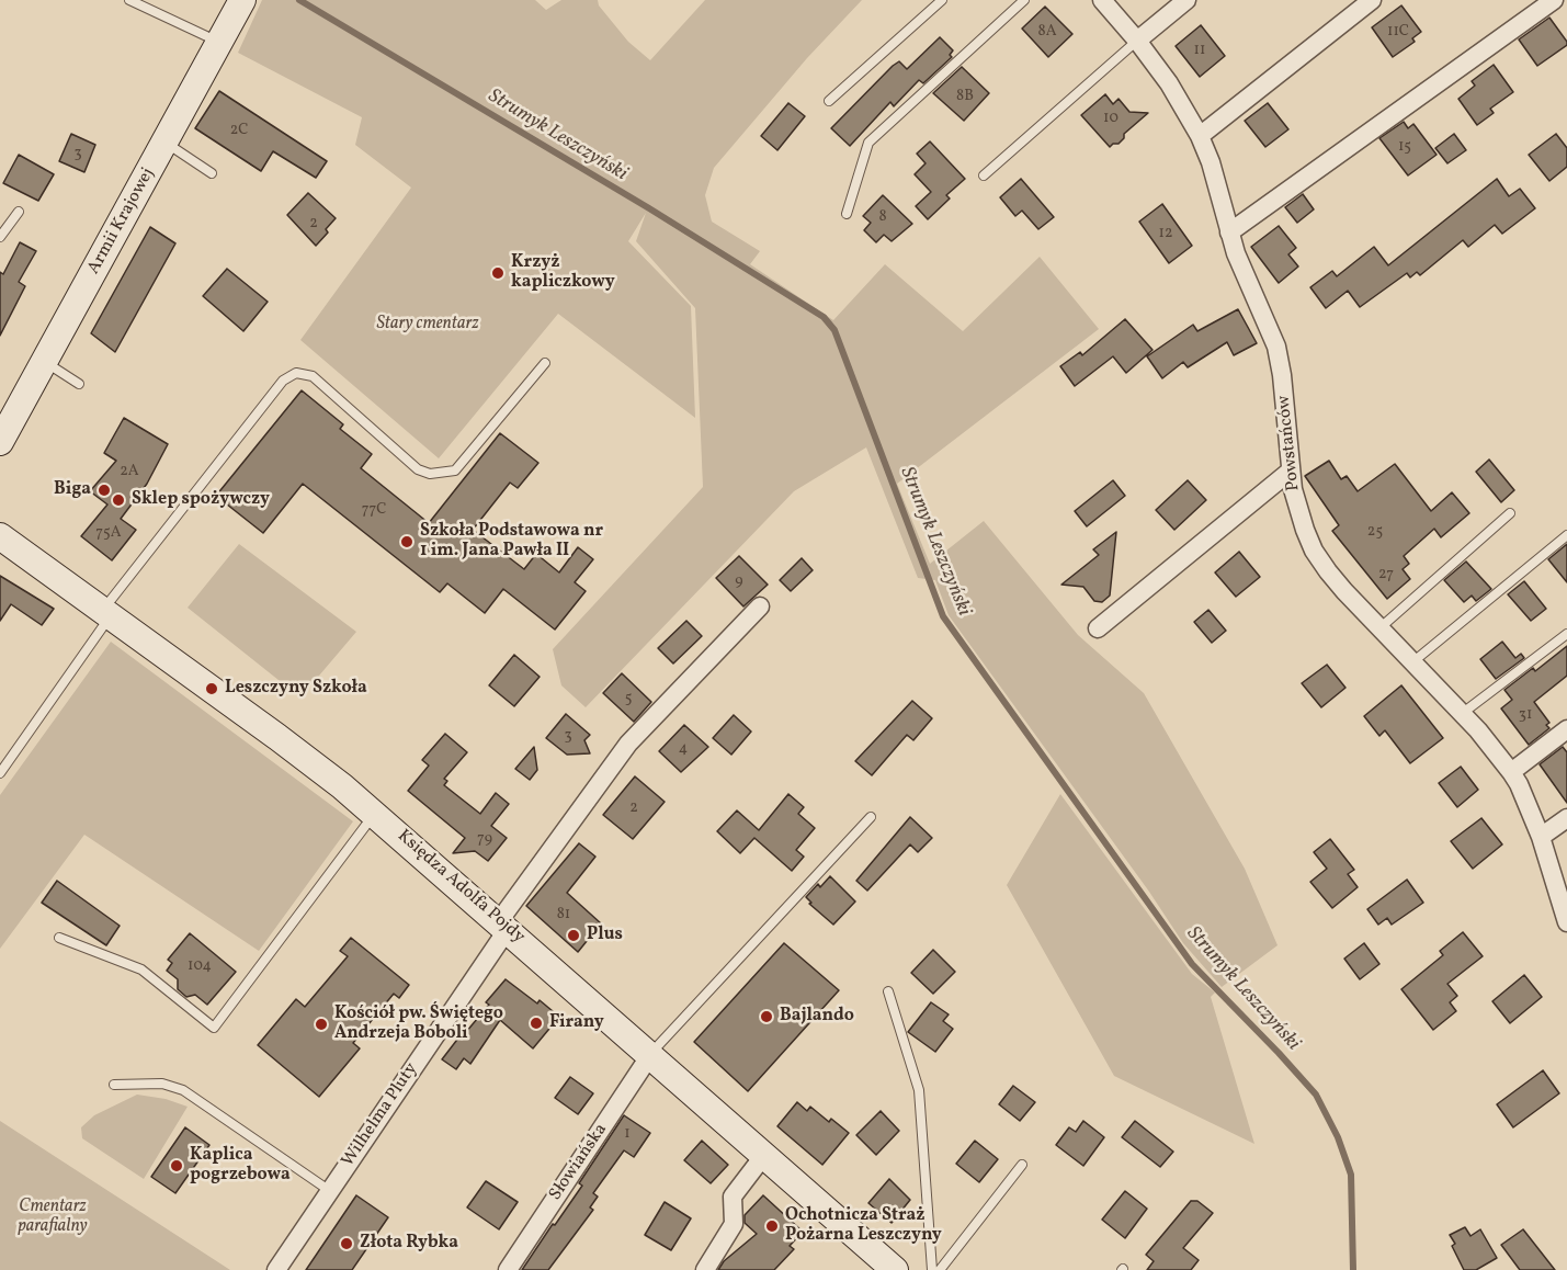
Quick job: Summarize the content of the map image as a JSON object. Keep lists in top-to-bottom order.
{
  "streets": {
    "street": [
      "Armii Krajowej",
      "Powstańców",
      "Księdza Adolfa Pojdy",
      "Wilhelma Pluty",
      "Słowiańska"
    ]
  },
  "crossings": [
    ["Księdza Adolfa Pojdy", "Wilhelma Pluty"],
    ["Księdza Adolfa Pojdy", "Słowiańska"]
  ],
  "water": ["Strumyk Leszczyński"],
  "parks": ["Stary cmentarz", "Cmentarz parafialny"],
  "places": [
    "Krzyż kapliczkowy",
    "Biga",
    "Sklep spożywczy",
    "Szkoła Podstawowa nr 1 im. Jana Pawła II",
    "Leszczyny Szkoła",
    "Plus",
    "Bajlando",
    "Firany",
    "Kościół pw. Świętego Andrzeja Boboli",
    "Kaplica pogrzebowa",
    "Ochotnicza Straż Pożarna Leszczyny",
    "Złota Rybka"
  ],
  "house_numbers": [
    "8A",
    "11C",
    "11",
    "8B",
    "10",
    "2C",
    "15",
    "3",
    "8",
    "2",
    "12",
    "2A",
    "77C",
    "25",
    "75A",
    "27",
    "9",
    "5",
    "31",
    "3",
    "4",
    "2",
    "79",
    "81",
    "104",
    "1"
  ]
}
